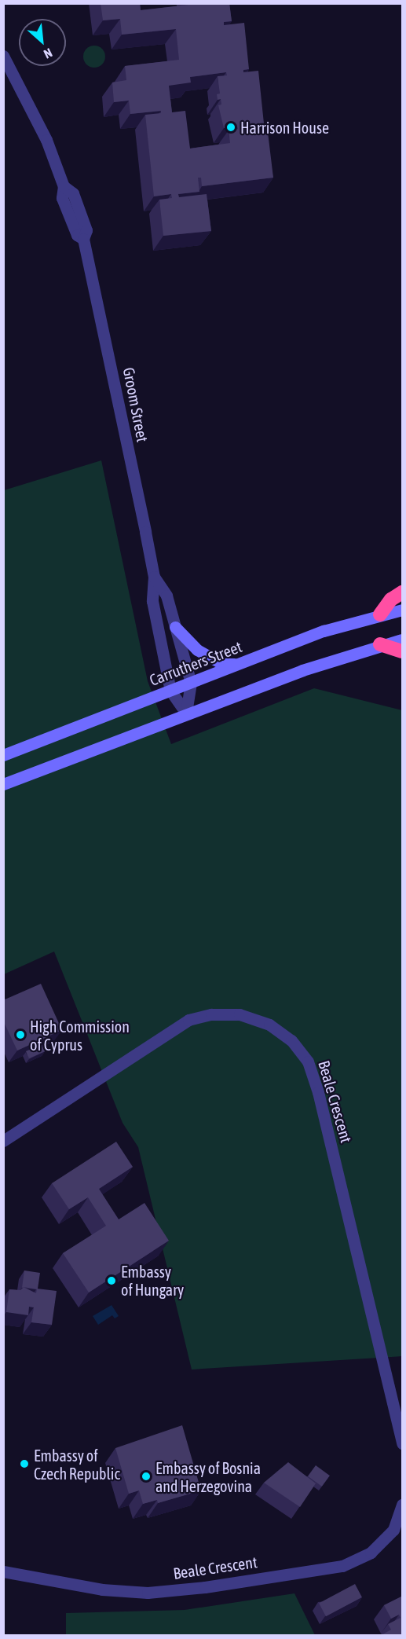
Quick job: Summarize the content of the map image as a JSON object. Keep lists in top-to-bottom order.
{
  "streets": {
    "main road": ["Carruthers Street"],
    "street": ["Groom Street", "Beale Crescent"]
  },
  "crossings": [
    ["Groom Street", "Carruthers Street"]
  ],
  "places": [
    "Harrison House",
    "High Commission of Cyprus",
    "Embassy of Hungary",
    "Embassy of Czech Republic",
    "Embassy of Bosnia and Herzegovina"
  ],
  "north": "bottom right"
}
